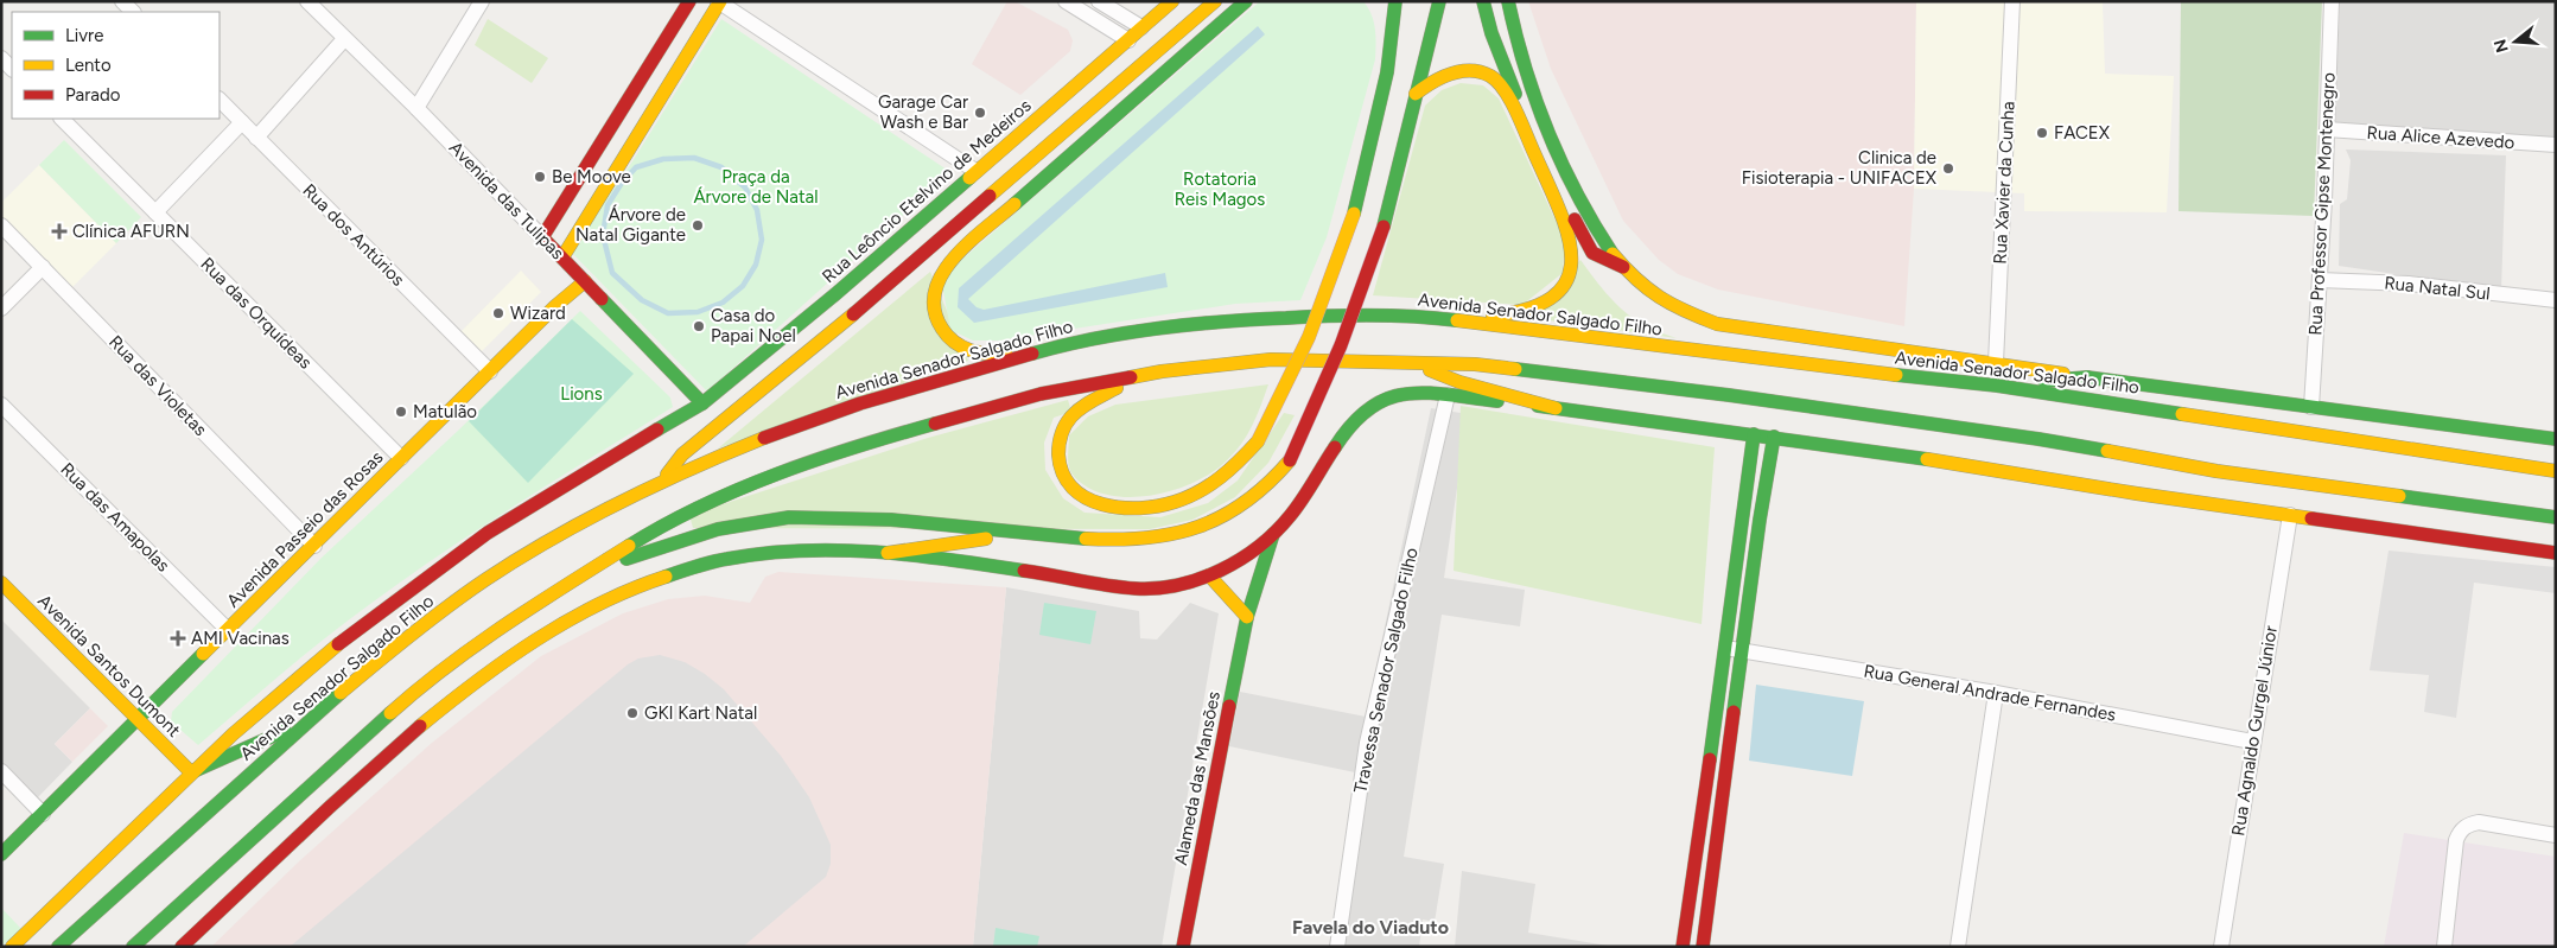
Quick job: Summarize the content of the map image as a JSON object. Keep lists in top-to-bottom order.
{
  "streets": {
    "main road": [
      "Rua Leôncio Etelvino de Medeiros",
      "Avenida das Tulipas",
      "Avenida Senador Salgado Filho",
      "Avenida Passeio das Rosas",
      "Avenida Santos Dumont",
      "Alameda das Mansões"
    ],
    "street": [
      "Rua Alice Azevedo",
      "Rua Xavier da Cunha",
      "Rua Professor Gipse Montenegro",
      "Rua dos Antúrios",
      "Rua Natal Sul",
      "Rua das Orquídeas",
      "Rua das Violetas",
      "Rua das Amapolas",
      "Travessa Senador Salgado Filho",
      "Rua General Andrade Fernandes",
      "Rua Agnaldo Gurgel Júnior"
    ]
  },
  "crossings": [
    ["Rua Alice Azevedo", "Rua Professor Gipse Montenegro"],
    ["Rua Xavier da Cunha", "Avenida Senador Salgado Filho"],
    ["Rua Leôncio Etelvino de Medeiros", "Avenida das Tulipas"],
    ["Rua Leôncio Etelvino de Medeiros", "Avenida Senador Salgado Filho"],
    ["Avenida das Tulipas", "Avenida Senador Salgado Filho"],
    ["Avenida das Tulipas", "Avenida Passeio das Rosas"],
    ["Rua Professor Gipse Montenegro", "Rua Natal Sul"],
    ["Rua Professor Gipse Montenegro", "Avenida Senador Salgado Filho"],
    ["Rua dos Antúrios", "Avenida Passeio das Rosas"],
    ["Rua das Orquídeas", "Avenida Passeio das Rosas"],
    ["Avenida Senador Salgado Filho", "Avenida Santos Dumont"],
    ["Rua das Violetas", "Avenida Passeio das Rosas"],
    ["Rua das Amapolas", "Avenida Passeio das Rosas"],
    ["Avenida Passeio das Rosas", "Avenida Santos Dumont"],
    ["Rua General Andrade Fernandes", "Rua Agnaldo Gurgel Júnior"]
  ],
  "districts": ["Favela do Viaduto"],
  "parks": ["Praça da Árvore de Natal", "Rotatoria Reis Magos", "Lions"],
  "places": {
    "other": [
      "Garage Car Wash e Bar",
      "FACEX",
      "Clinica de Fisioterapia - UNIFACEX",
      "Be Moove",
      "Árvore de Natal Gigante",
      "Wizard",
      "Casa do Papai Noel",
      "Matulão",
      "GKI Kart Natal"
    ],
    "health": ["Clínica AFURN", "AMI Vacinas"]
  },
  "legend": ["Livre", "Lento", "Parado"],
  "north": "left"
}
